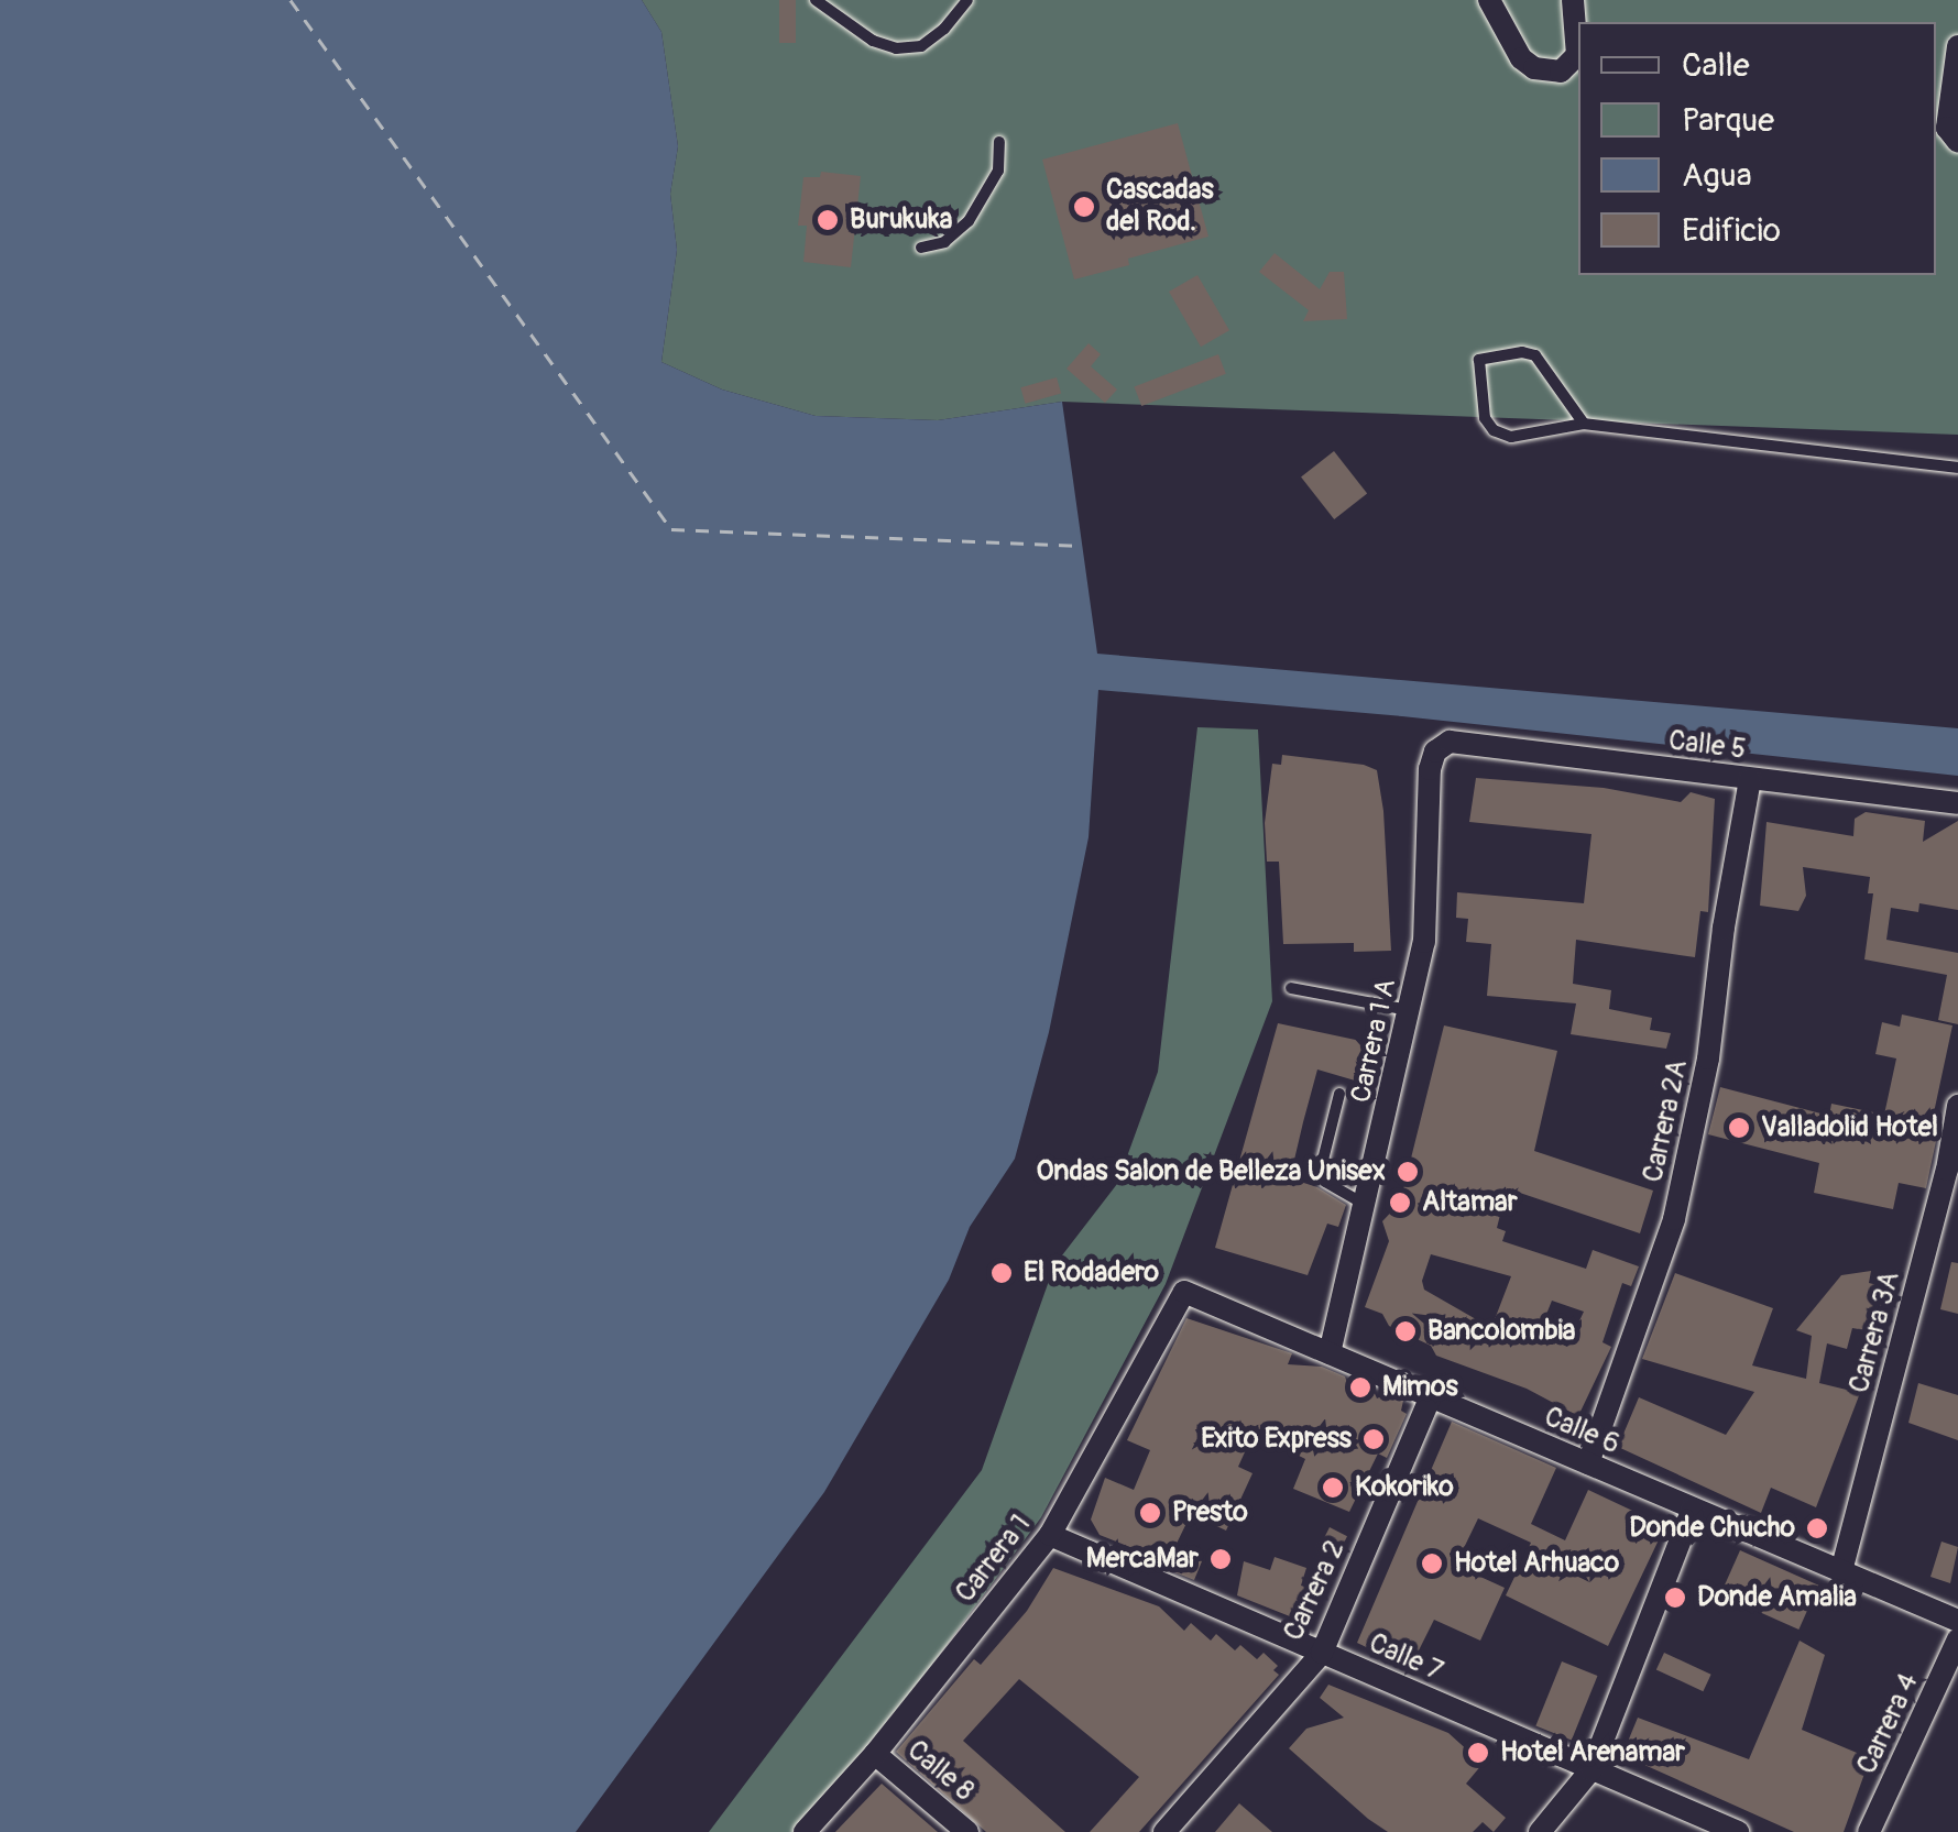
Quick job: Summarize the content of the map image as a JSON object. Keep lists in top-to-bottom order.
{
  "streets": {
    "street": [
      "Calle 5",
      "Carrera 1 A",
      "Carrera 2A",
      "Carrera 3A",
      "Calle 6",
      "Carrera 1",
      "Carrera 2",
      "Calle 7",
      "Carrera 4",
      "Calle 8"
    ]
  },
  "crossings": [
    ["Calle 5", "Carrera 1 A"],
    ["Calle 5", "Carrera 2A"],
    ["Carrera 1 A", "Calle 6"],
    ["Carrera 2A", "Calle 6"],
    ["Carrera 3A", "Calle 6"],
    ["Calle 6", "Carrera 1"],
    ["Calle 6", "Carrera 2"],
    ["Carrera 1", "Calle 7"],
    ["Carrera 1", "Calle 8"],
    ["Carrera 2", "Calle 7"]
  ],
  "places": [
    "Cascadas del Rod.",
    "Burukuka",
    "Valladolid Hotel",
    "Ondas Salon de Belleza Unisex",
    "Altamar",
    "El Rodadero",
    "Bancolombia",
    "Mimos",
    "Exito Express",
    "Kokoriko",
    "Presto",
    "Donde Chucho",
    "MercaMar",
    "Hotel Arhuaco",
    "Donde Amalia",
    "Hotel Arenamar"
  ],
  "legend": [
    "Calle",
    "Parque",
    "Agua",
    "Edificio"
  ]
}
